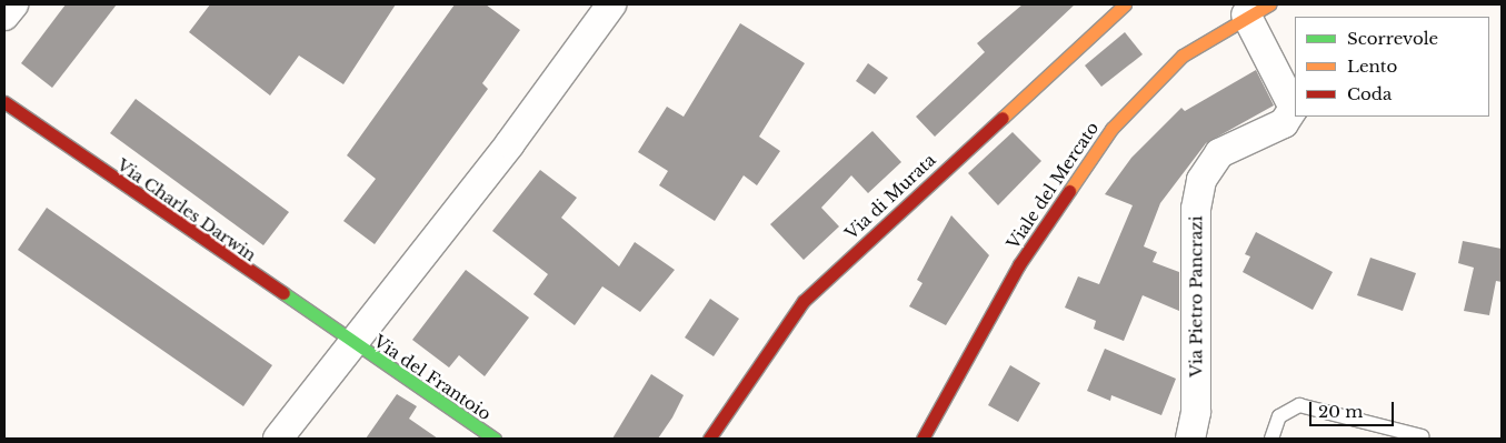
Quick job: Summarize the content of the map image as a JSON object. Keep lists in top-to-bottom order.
{
  "streets": {
    "street": [
      "Viale del Mercato",
      "Via di Murata",
      "Via Charles Darwin",
      "Via Pietro Pancrazi",
      "Via del Frantoio"
    ]
  },
  "crossings": [
    ["Viale del Mercato", "Via Pietro Pancrazi"],
    ["Via Charles Darwin", "Via del Frantoio"]
  ],
  "legend": ["Scorrevole", "Lento", "Coda"],
  "scale_bar": "20 m"
}
